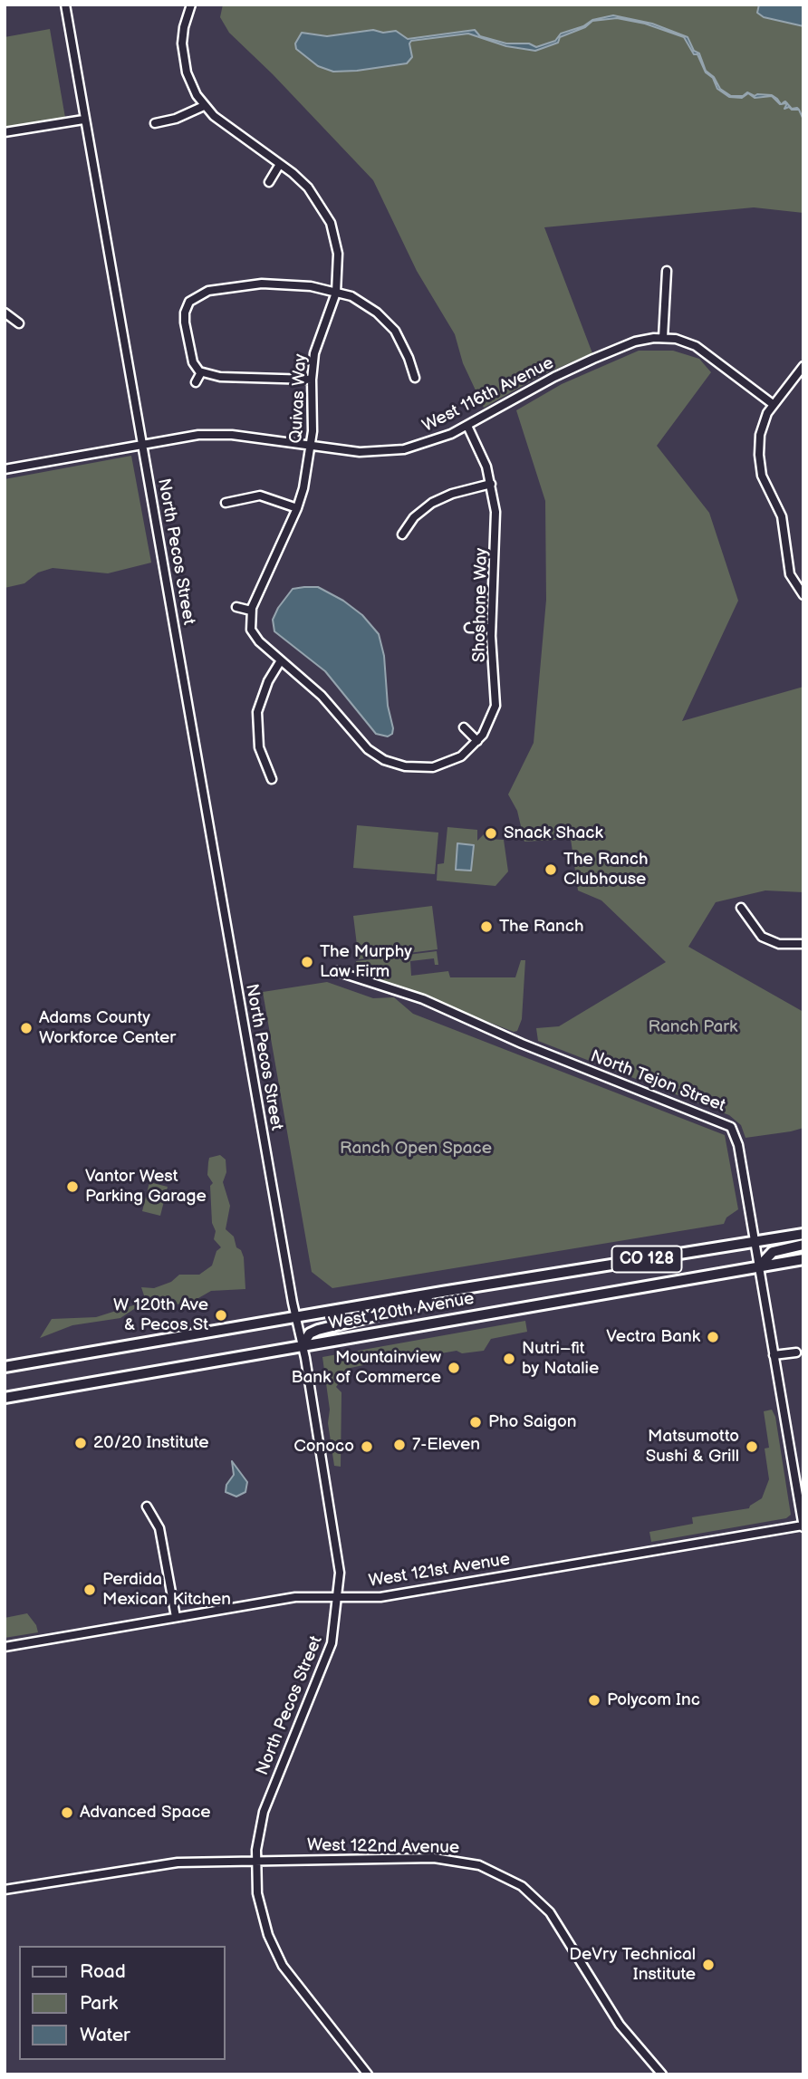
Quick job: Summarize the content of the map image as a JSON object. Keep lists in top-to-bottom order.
{
  "streets": {
    "main road": ["CO 128", "West 120th Avenue"],
    "street": [
      "West 116th Avenue",
      "Quivas Way",
      "North Pecos Street",
      "Shoshone Way",
      "North Tejon Street",
      "West 121st Avenue",
      "West 122nd Avenue"
    ]
  },
  "crossings": [
    ["West 116th Avenue", "Quivas Way"],
    ["West 116th Avenue", "North Pecos Street"],
    ["West 116th Avenue", "Shoshone Way"],
    ["North Pecos Street", "West 120th Avenue"],
    ["North Pecos Street", "West 121st Avenue"],
    ["North Pecos Street", "West 122nd Avenue"],
    ["North Tejon Street", "West 120th Avenue"],
    ["North Tejon Street", "West 121st Avenue"]
  ],
  "parks": ["Ranch Park", "Ranch Open Space"],
  "places": [
    "Snack Shack",
    "The Ranch Clubhouse",
    "The Ranch",
    "The Murphy Law Firm",
    "Adams County Workforce Center",
    "Vantor West Parking Garage",
    "W 120th Ave & Pecos St",
    "Vectra Bank",
    "Nutri–fit by Natalie",
    "Mountainview Bank of Commerce",
    "Pho Saigon",
    "20/20 Institute",
    "7-Eleven",
    "Conoco",
    "Matsumotto Sushi & Grill",
    "Perdida Mexican Kitchen",
    "Polycom Inc",
    "Advanced Space",
    "DeVry Technical Institute"
  ],
  "legend": ["Road", "Park", "Water"]
}
